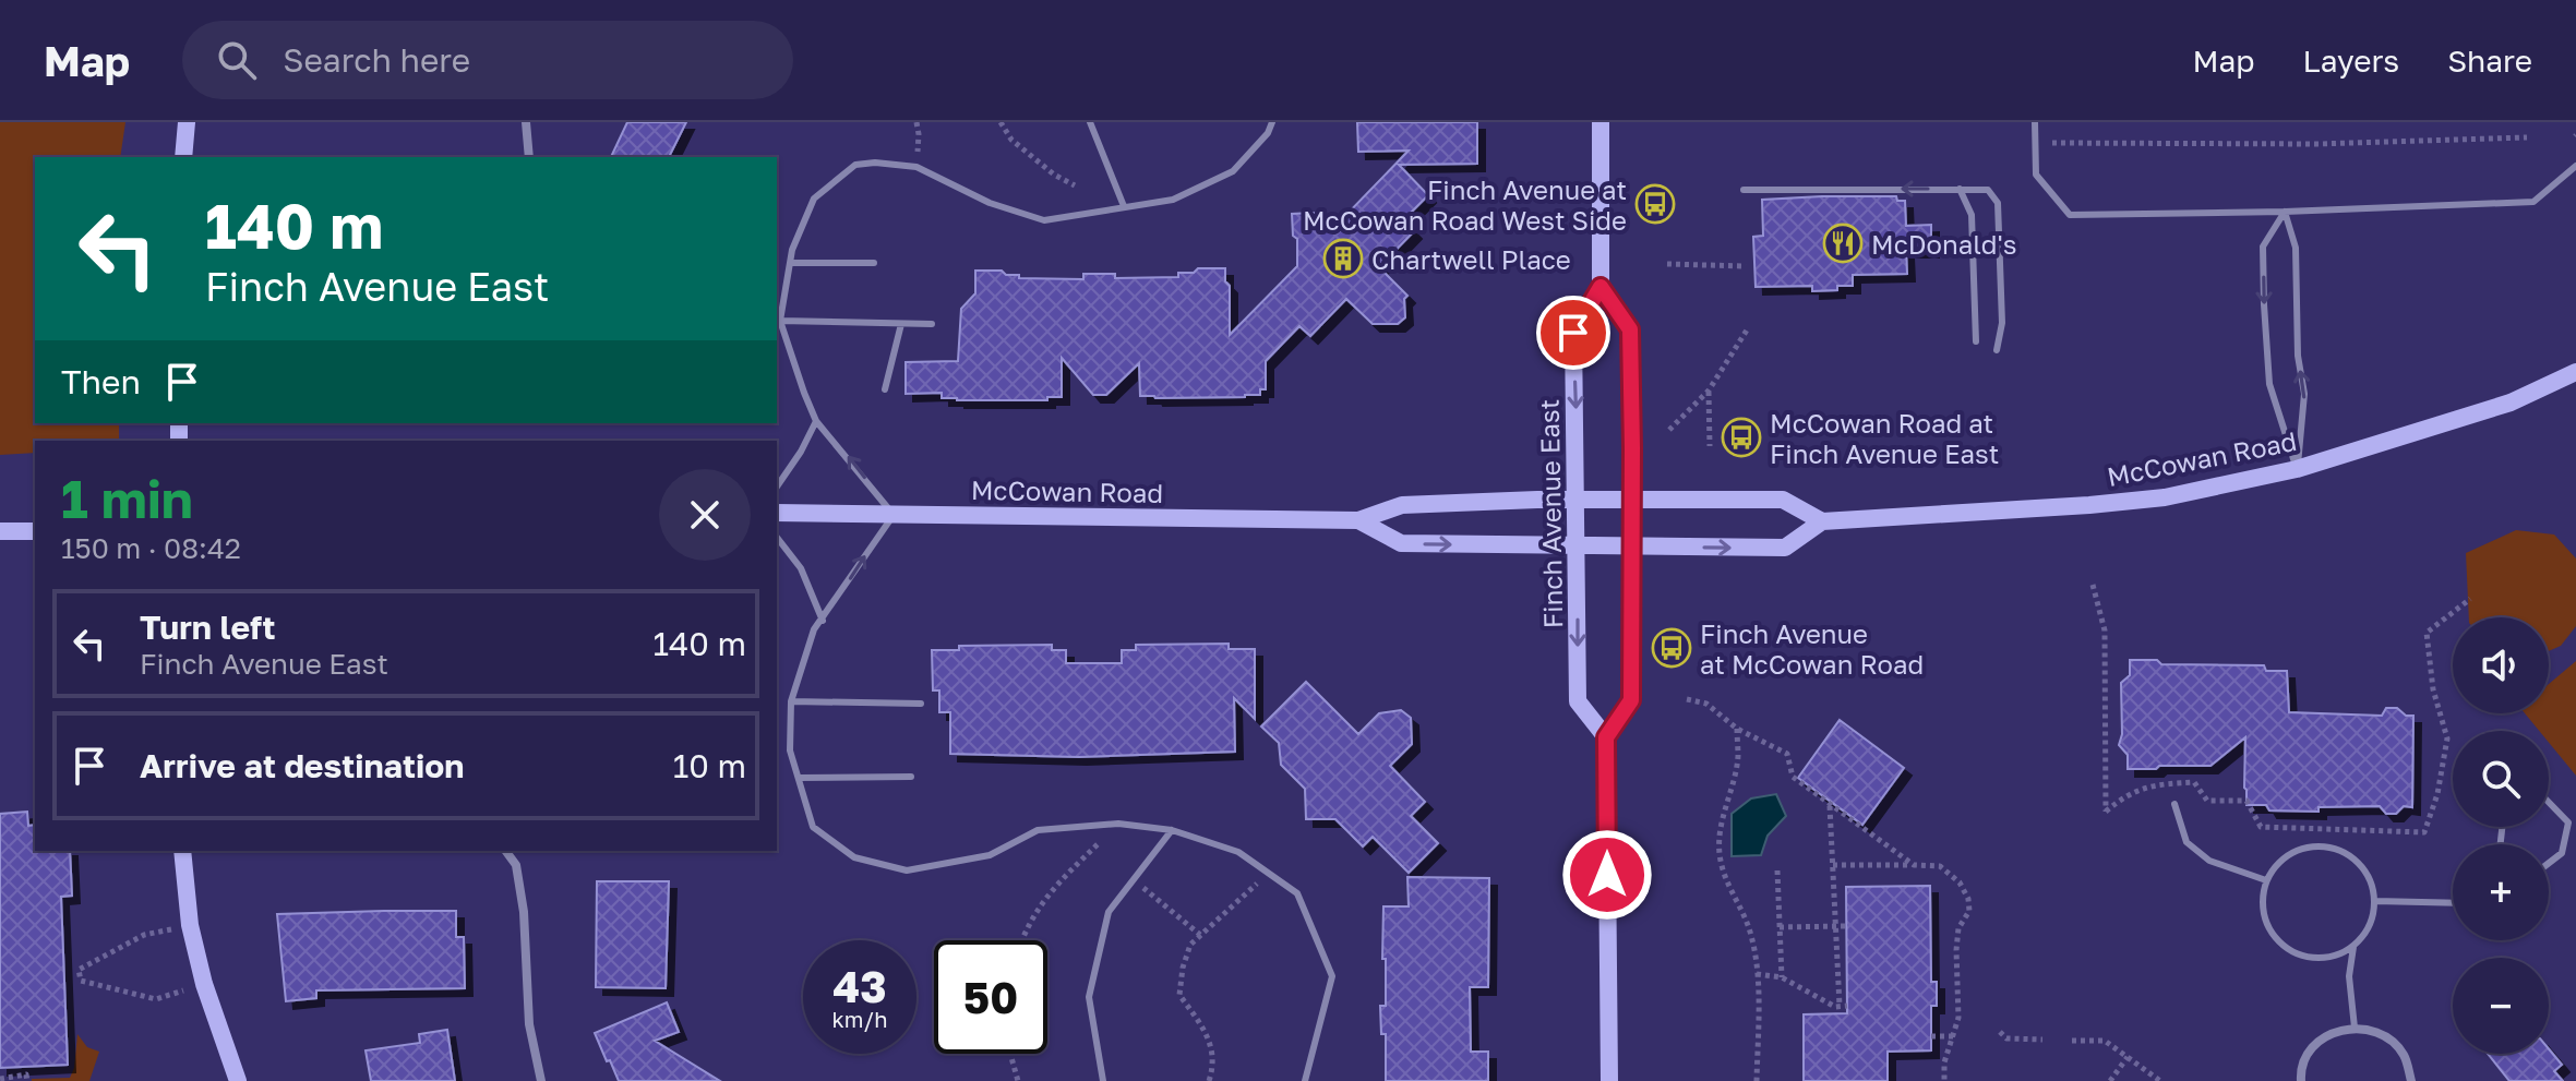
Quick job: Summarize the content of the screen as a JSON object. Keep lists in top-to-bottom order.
{
  "streets": {
    "main road": ["McCowan Road", "Finch Avenue East"]
  },
  "crossings": [
    ["McCowan Road", "Finch Avenue East"]
  ],
  "places": {
    "bus stop": ["Finch Avenue at McCowan Road West Side", "McCowan Road at Finch Avenue East", "Finch Avenue at McCowan Road"],
    "restaurant": ["McDonald's"],
    "building": ["Chartwell Place"]
  },
  "page": {
    "header": "Map",
    "search": "Search here",
    "nav": ["Map", "Layers", "Share"],
    "turn": ["140 m", "Finch Avenue East"],
    "then": "Then",
    "heading": ["1 min", "150 m · 08:42"],
    "list": [
      {
        "name": "Turn left",
        "note": "Finch Avenue East",
        "value": "140 m"
      },
      {
        "name": "Arrive at destination",
        "value": "10 m"
      }
    ],
    "map_buttons": ["+", "−"],
    "speed": "43 km/h",
    "limit": "50"
  }
}
